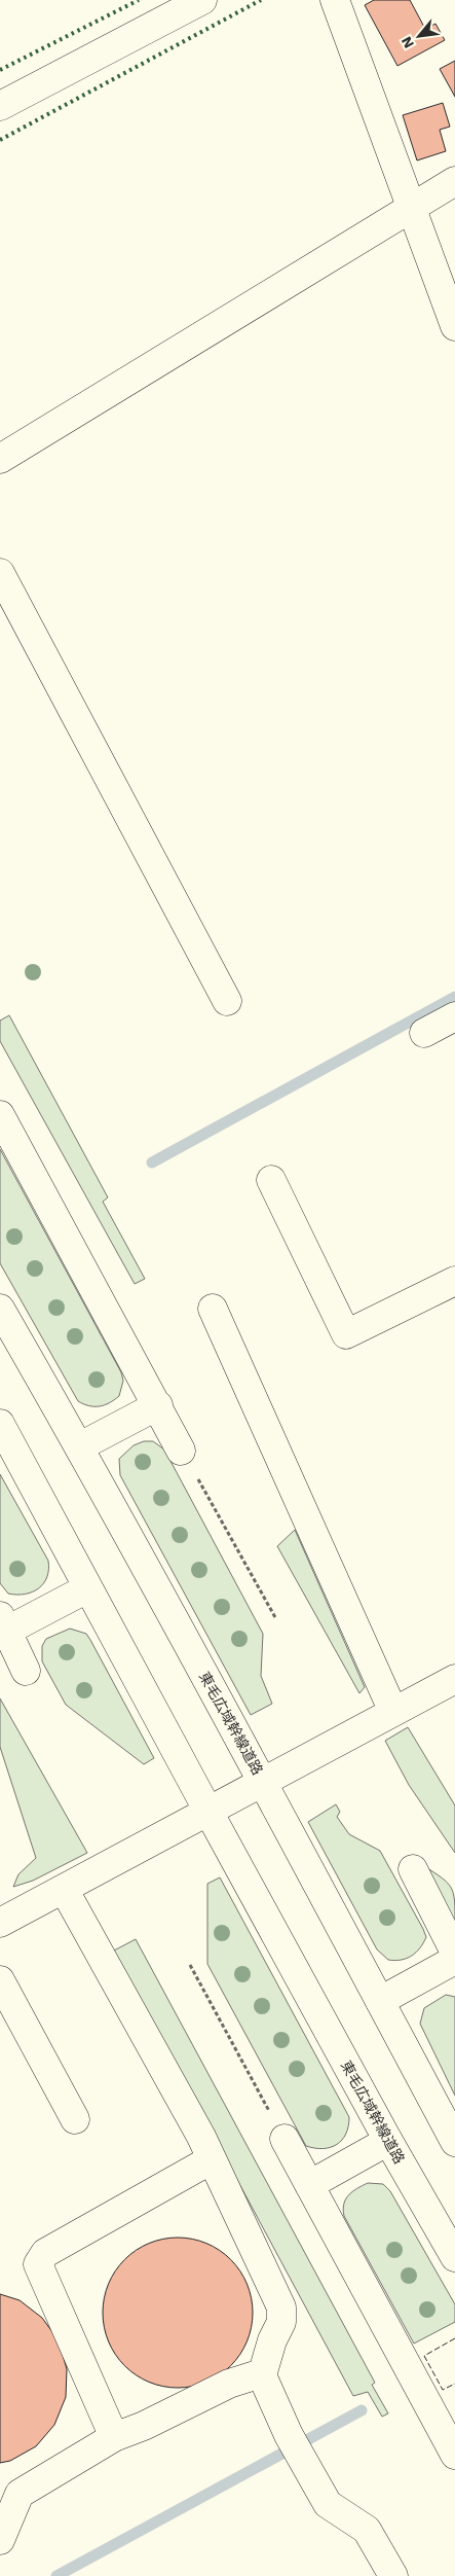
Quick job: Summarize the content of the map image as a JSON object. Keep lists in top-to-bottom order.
{
  "streets": {
    "main road": ["東毛広域幹線道路"]
  },
  "north": "bottom left"
}
